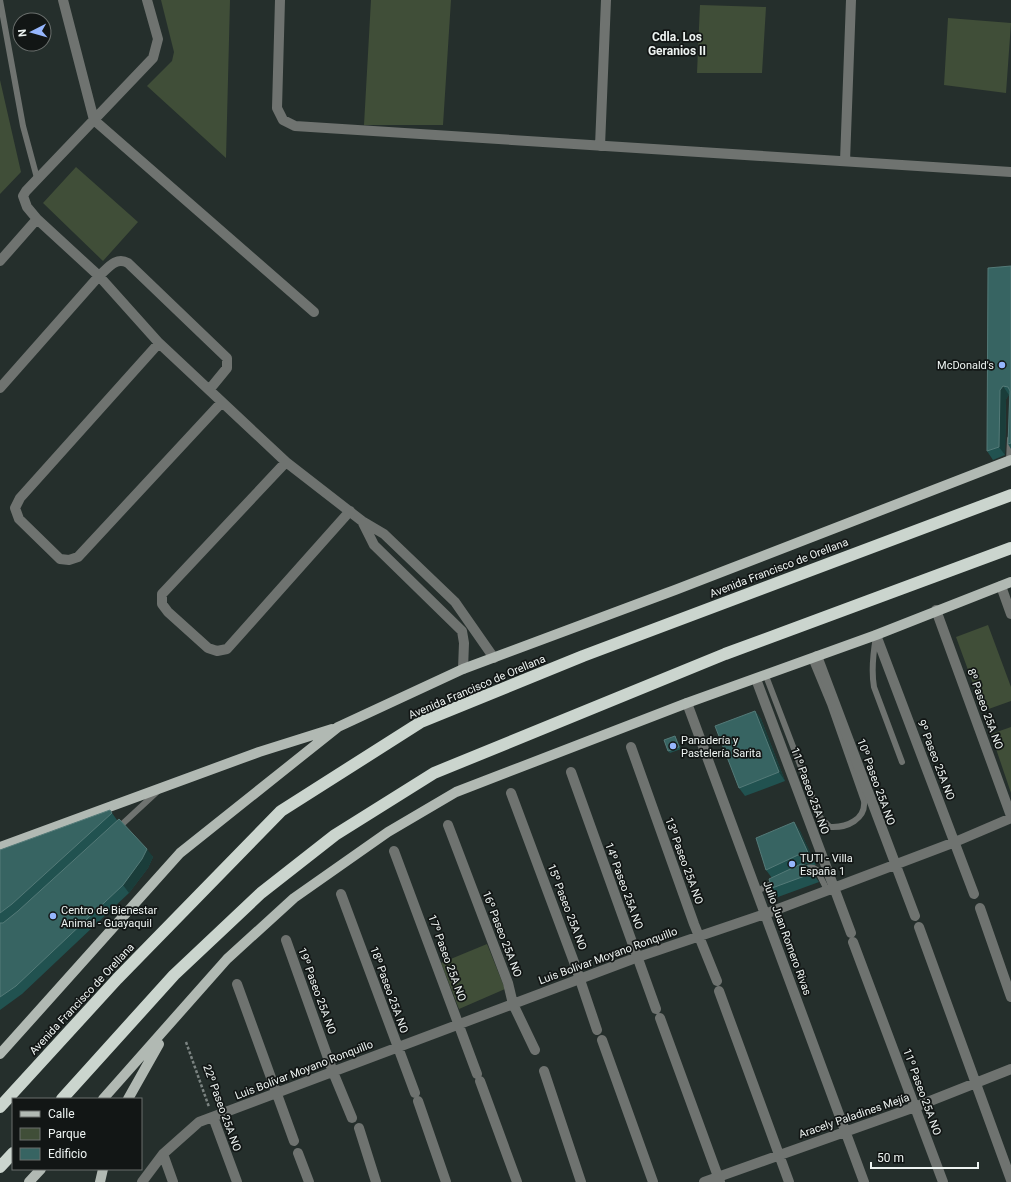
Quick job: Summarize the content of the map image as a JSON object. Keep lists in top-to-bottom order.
{
  "streets": {
    "highway": ["Avenida Francisco de Orellana"],
    "street": [
      "8º Paseo 25A NO",
      "9º Paseo 25A NO",
      "10º Paseo 25A NO",
      "11º Paseo 25A NO",
      "13º Paseo 25A NO",
      "14º Paseo 25A NO",
      "15º Paseo 25A NO",
      "16º Paseo 25A NO",
      "Julio Juan Romero Rivas",
      "Luis Bolívar Moyano Ronquillo",
      "17º Paseo 25A NO",
      "18º Paseo 25A NO",
      "19º Paseo 25A NO",
      "22º Paseo 25A NO",
      "Aracely Paladines Mejía"
    ]
  },
  "crossings": [
    ["8º Paseo 25A NO", "Luis Bolívar Moyano Ronquillo"],
    ["9º Paseo 25A NO", "Luis Bolívar Moyano Ronquillo"],
    ["10º Paseo 25A NO", "Luis Bolívar Moyano Ronquillo"],
    ["11º Paseo 25A NO", "Luis Bolívar Moyano Ronquillo"],
    ["11º Paseo 25A NO", "Aracely Paladines Mejía"],
    ["13º Paseo 25A NO", "Luis Bolívar Moyano Ronquillo"],
    ["13º Paseo 25A NO", "Aracely Paladines Mejía"],
    ["14º Paseo 25A NO", "Luis Bolívar Moyano Ronquillo"],
    ["14º Paseo 25A NO", "Aracely Paladines Mejía"],
    ["15º Paseo 25A NO", "Luis Bolívar Moyano Ronquillo"],
    ["16º Paseo 25A NO", "Luis Bolívar Moyano Ronquillo"],
    ["Julio Juan Romero Rivas", "Luis Bolívar Moyano Ronquillo"],
    ["Julio Juan Romero Rivas", "Aracely Paladines Mejía"],
    ["Luis Bolívar Moyano Ronquillo", "17º Paseo 25A NO"],
    ["Luis Bolívar Moyano Ronquillo", "18º Paseo 25A NO"],
    ["Luis Bolívar Moyano Ronquillo", "19º Paseo 25A NO"],
    ["Luis Bolívar Moyano Ronquillo", "22º Paseo 25A NO"]
  ],
  "districts": ["Cdla. Los Geranios II"],
  "places": [
    "McDonald's",
    "Panadería y Pastelería Sarita",
    "TUTI - Villa España 1",
    "Centro de Bienestar Animal - Guayaquil"
  ],
  "legend": ["Calle", "Parque", "Edificio"],
  "scale_bar": "50 m",
  "north": "left"
}
